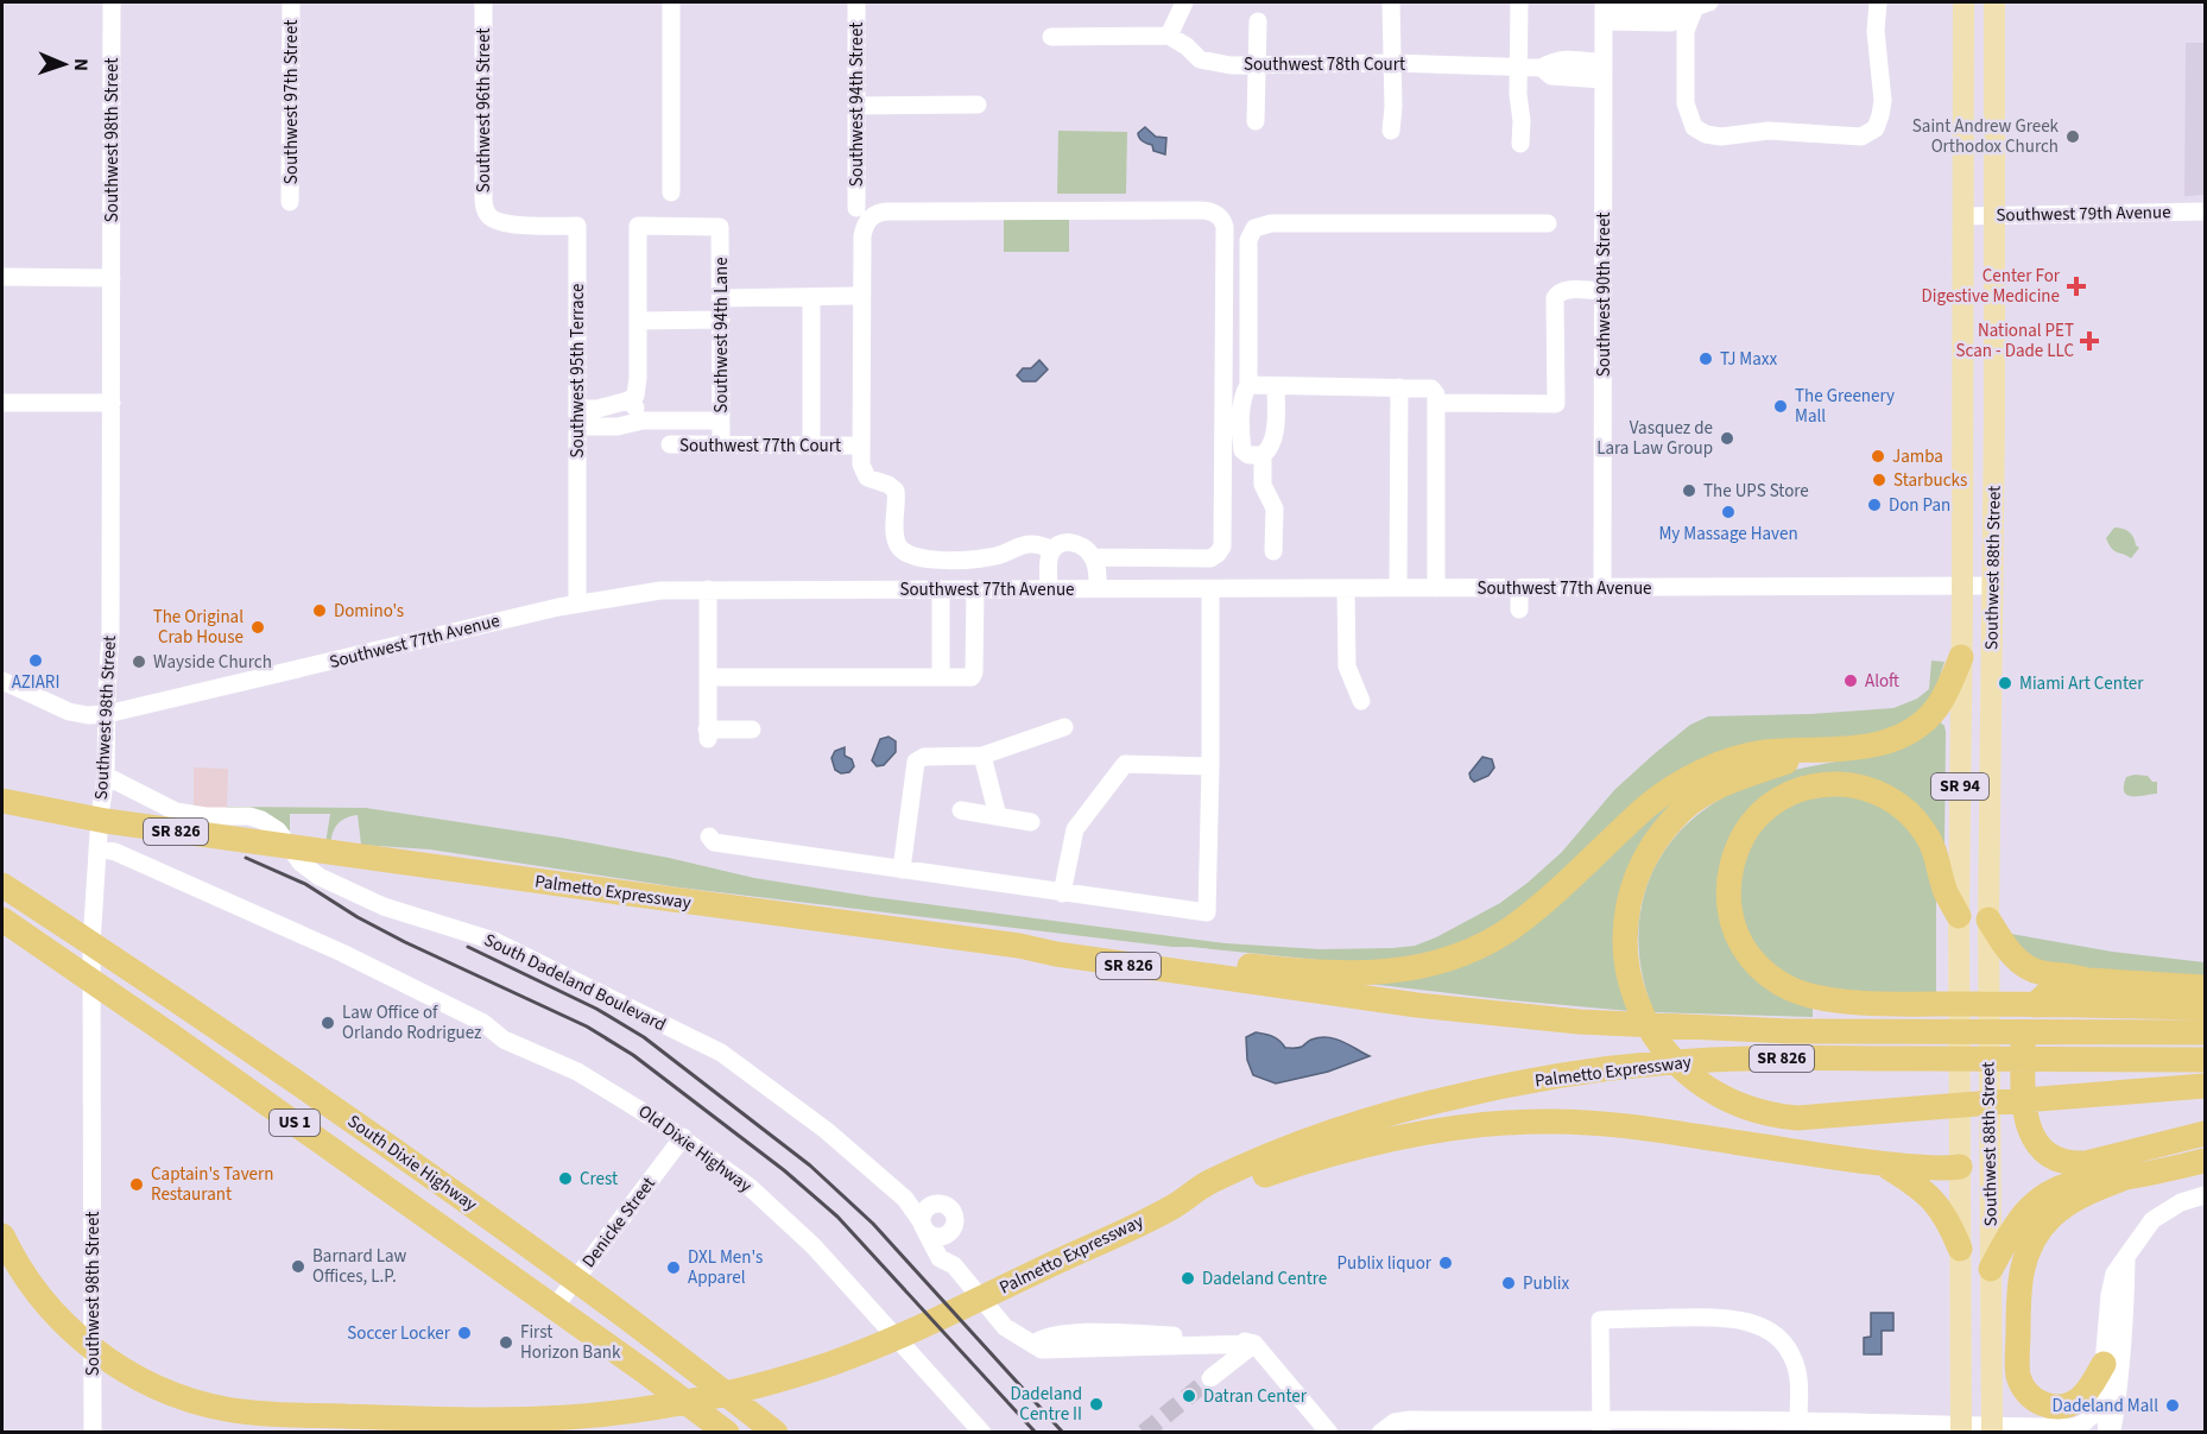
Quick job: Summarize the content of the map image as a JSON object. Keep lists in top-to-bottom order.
{
  "streets": {
    "highway": [
      "SR 826",
      "Palmetto Expressway",
      "US 1",
      "South Dixie Highway"
    ],
    "main road": ["Southwest 88th Street", "SR 94"],
    "street": [
      "Southwest 78th Court",
      "Southwest 97th Street",
      "Southwest 94th Street",
      "Southwest 96th Street",
      "Southwest 98th Street",
      "Southwest 79th Avenue",
      "Southwest 90th Street",
      "Southwest 94th Lane",
      "Southwest 95th Terrace",
      "Southwest 77th Court",
      "Southwest 77th Avenue",
      "South Dadeland Boulevard",
      "Old Dixie Highway",
      "Denicke Street"
    ]
  },
  "crossings": [
    ["Southwest 78th Court", "Southwest 90th Street"],
    ["Southwest 96th Street", "Southwest 95th Terrace"],
    ["Southwest 98th Street", "Southwest 77th Avenue"],
    ["Southwest 98th Street", "South Dadeland Boulevard"],
    ["Southwest 98th Street", "Old Dixie Highway"],
    ["Southwest 98th Street", "South Dixie Highway"],
    ["Southwest 79th Avenue", "Southwest 88th Street"],
    ["Southwest 90th Street", "Southwest 77th Avenue"],
    ["Southwest 94th Lane", "Southwest 77th Court"],
    ["Southwest 95th Terrace", "Southwest 77th Court"],
    ["Southwest 95th Terrace", "Southwest 77th Avenue"],
    ["Southwest 88th Street", "Southwest 77th Avenue"],
    ["Old Dixie Highway", "Denicke Street"],
    ["South Dixie Highway", "Denicke Street"]
  ],
  "places": {
    "other": [
      "Saint Andrew Greek Orthodox Church",
      "TJ Maxx",
      "The Greenery Mall",
      "Vasquez de Lara Law Group",
      "Jamba",
      "Starbucks",
      "The UPS Store",
      "Don Pan",
      "My Massage Haven",
      "Domino's",
      "The Original Crab House",
      "AZIARI",
      "Wayside Church",
      "Aloft",
      "Miami Art Center",
      "Law Office of Orlando Rodriguez",
      "Crest",
      "Captain's Tavern Restaurant",
      "Publix liquor",
      "Barnard Law Offices, L.P.",
      "DXL Men's Apparel",
      "Dadeland Centre",
      "Publix",
      "Soccer Locker",
      "First Horizon Bank",
      "Datran Center",
      "Dadeland Centre II",
      "Dadeland Mall"
    ],
    "health": ["Center For Digestive Medicine", "National PET Scan - Dade LLC"]
  },
  "north": "right"
}
